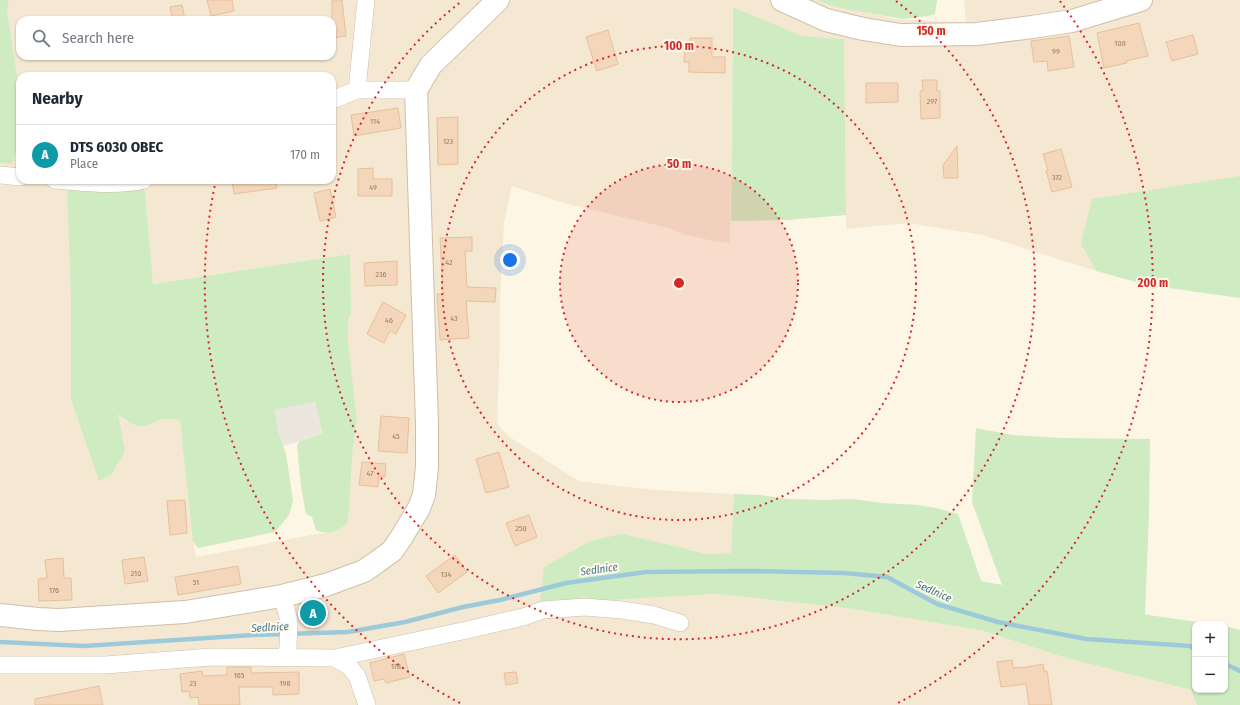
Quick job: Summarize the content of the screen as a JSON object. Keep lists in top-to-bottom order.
{
  "water": ["Sedlnice"],
  "house_numbers": [
    "108",
    "99",
    "297",
    "114",
    "123",
    "372",
    "49",
    "42",
    "236",
    "43",
    "46",
    "45",
    "47",
    "250",
    "210",
    "134",
    "51",
    "176",
    "178",
    "165",
    "23",
    "198"
  ],
  "page": {
    "search": "Search here",
    "heading": "Nearby",
    "list": [
      {
        "mark": "A",
        "name": "DTS 6030 OBEC",
        "note": "Place",
        "value": "170 m"
      }
    ],
    "pins": "A",
    "map_buttons": ["+", "−"]
  },
  "rings": [
    "150 m",
    "100 m",
    "50 m",
    "200 m"
  ]
}
